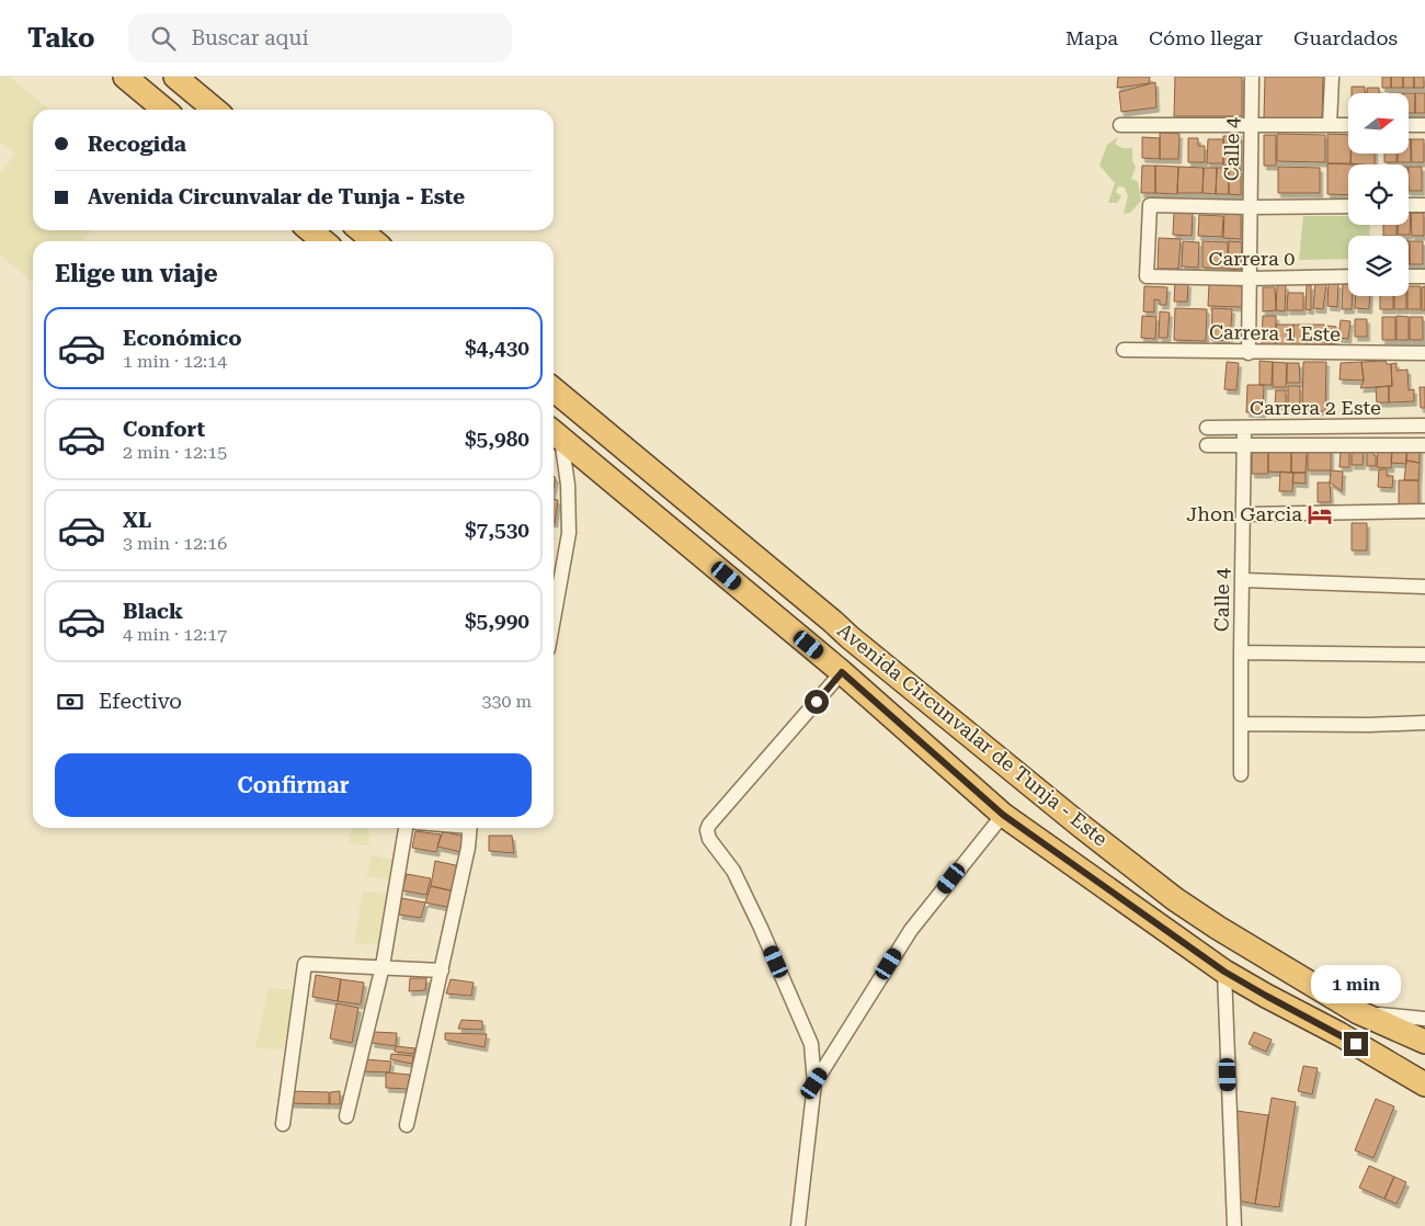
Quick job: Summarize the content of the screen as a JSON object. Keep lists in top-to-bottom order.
{
  "streets": {
    "highway": ["Avenida Circunvalar de Tunja - Este"],
    "street": [
      "Calle 4",
      "Carrera 0",
      "Carrera 1 Este",
      "Carrera 2 Este"
    ]
  },
  "crossings": [
    ["Calle 4", "Carrera 0"],
    ["Calle 4", "Carrera 1 Este"],
    ["Calle 4", "Carrera 2 Este"]
  ],
  "places": {
    "hotel": ["Jhon Garcia"]
  },
  "north": "right",
  "page": {
    "header": "Tako",
    "search": "Buscar aquí",
    "nav": ["Mapa", "Cómo llegar", "Guardados"],
    "banner": ["Recogida", "Avenida Circunvalar de Tunja - Este"],
    "heading": "Elige un viaje",
    "list": [
      {
        "name": "Económico",
        "note": "1 min · 12:14",
        "value": "$4,430"
      },
      {
        "name": "Confort",
        "note": "2 min · 12:15",
        "value": "$5,980"
      },
      {
        "name": "XL",
        "note": "3 min · 12:16",
        "value": "$7,530"
      },
      {
        "name": "Black",
        "note": "4 min · 12:17",
        "value": "$5,990"
      }
    ],
    "pay": ["Efectivo", "330 m"],
    "buttons": "Confirmar",
    "bubble": "1 min"
  }
}
